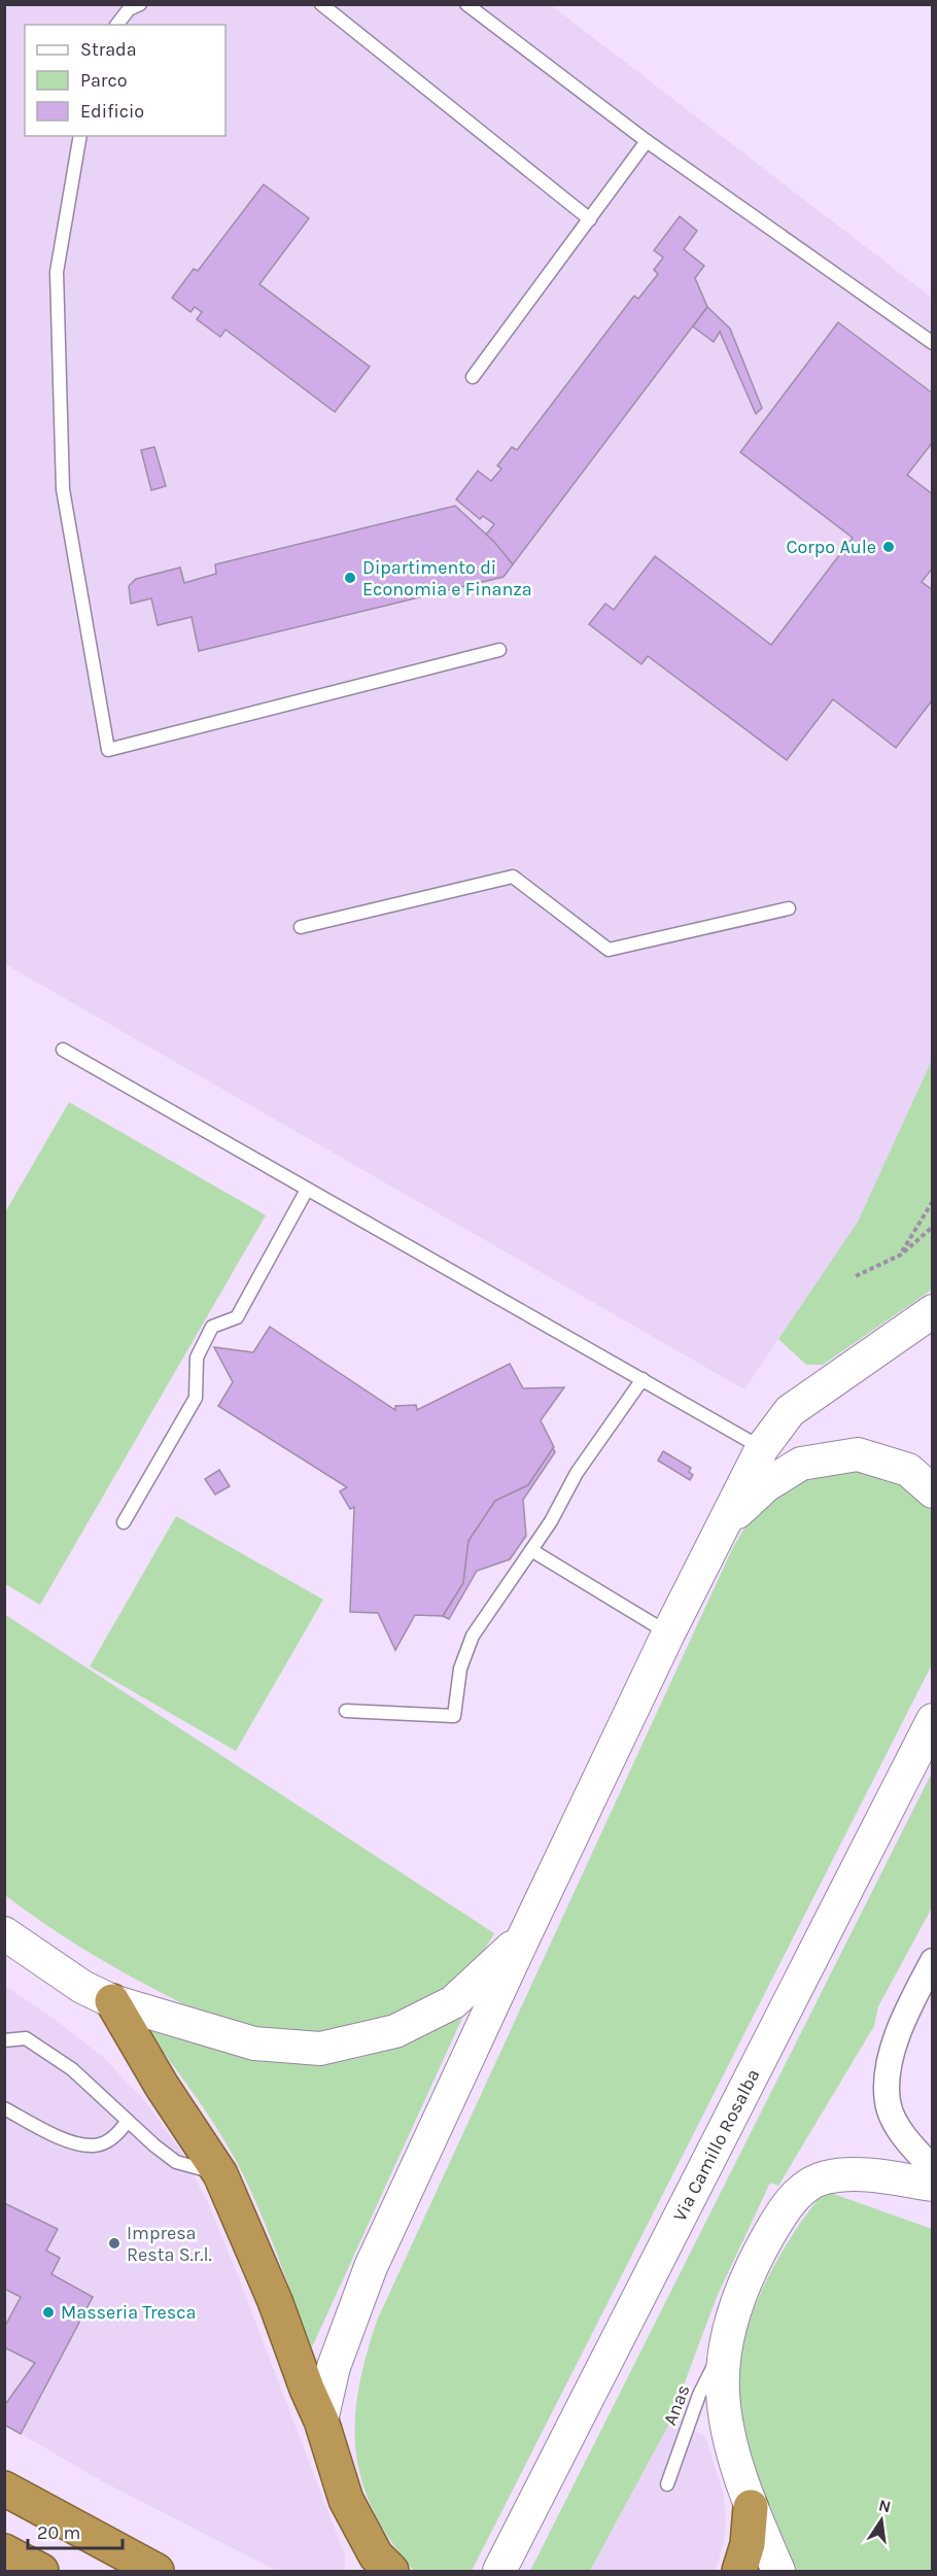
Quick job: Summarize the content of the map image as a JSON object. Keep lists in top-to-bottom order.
{
  "streets": {
    "street": ["Via Camillo Rosalba"],
    "lane": ["Anas"]
  },
  "places": [
    "Corpo Aule",
    "Dipartimento di Economia e Finanza",
    "Impresa Resta S.r.l.",
    "Masseria Tresca"
  ],
  "legend": ["Strada", "Parco", "Edificio"],
  "scale_bar": "20 m",
  "north": "top"
}
